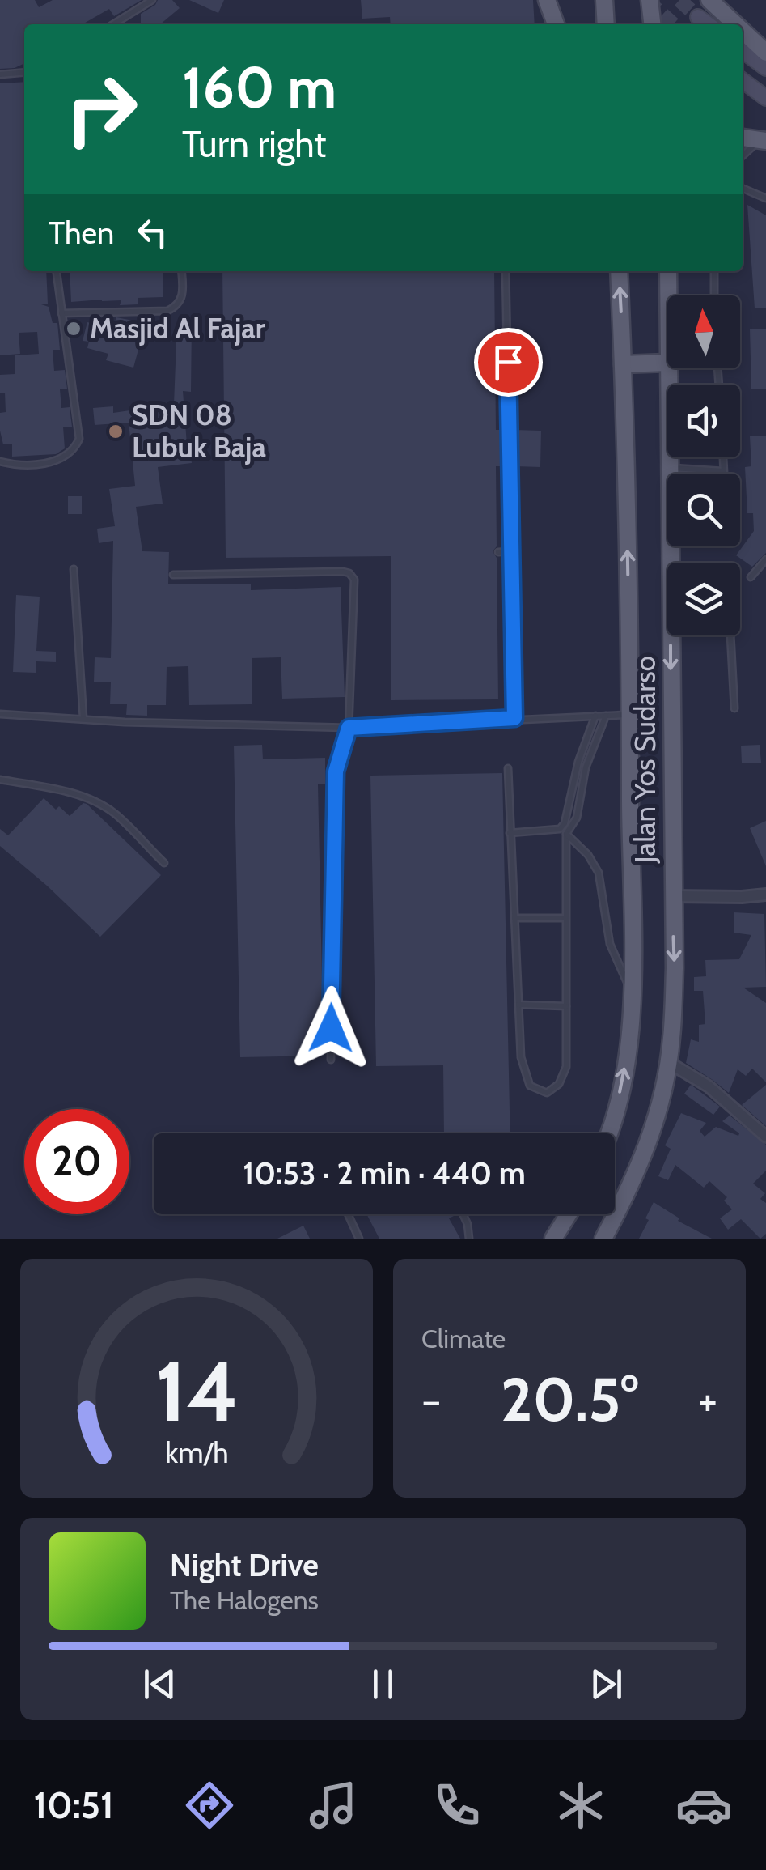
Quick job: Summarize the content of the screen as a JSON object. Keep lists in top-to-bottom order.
{
  "streets": {
    "main road": ["Jalan Yos Sudarso"]
  },
  "places": ["Masjid Al Fajar", "SDN 08 Lubuk Baja"],
  "north": "top",
  "page": {
    "turn": ["160 m", "Turn right"],
    "then": "Then",
    "limit": "20",
    "trip": "10:53 · 2 min · 440 m",
    "tile": "Climate",
    "heat": ["−", "20.5°", "+"],
    "song": ["Night Drive", "The Halogens"],
    "tabs": "10:51",
    "gauge": ["14", "km/h"]
  }
}
